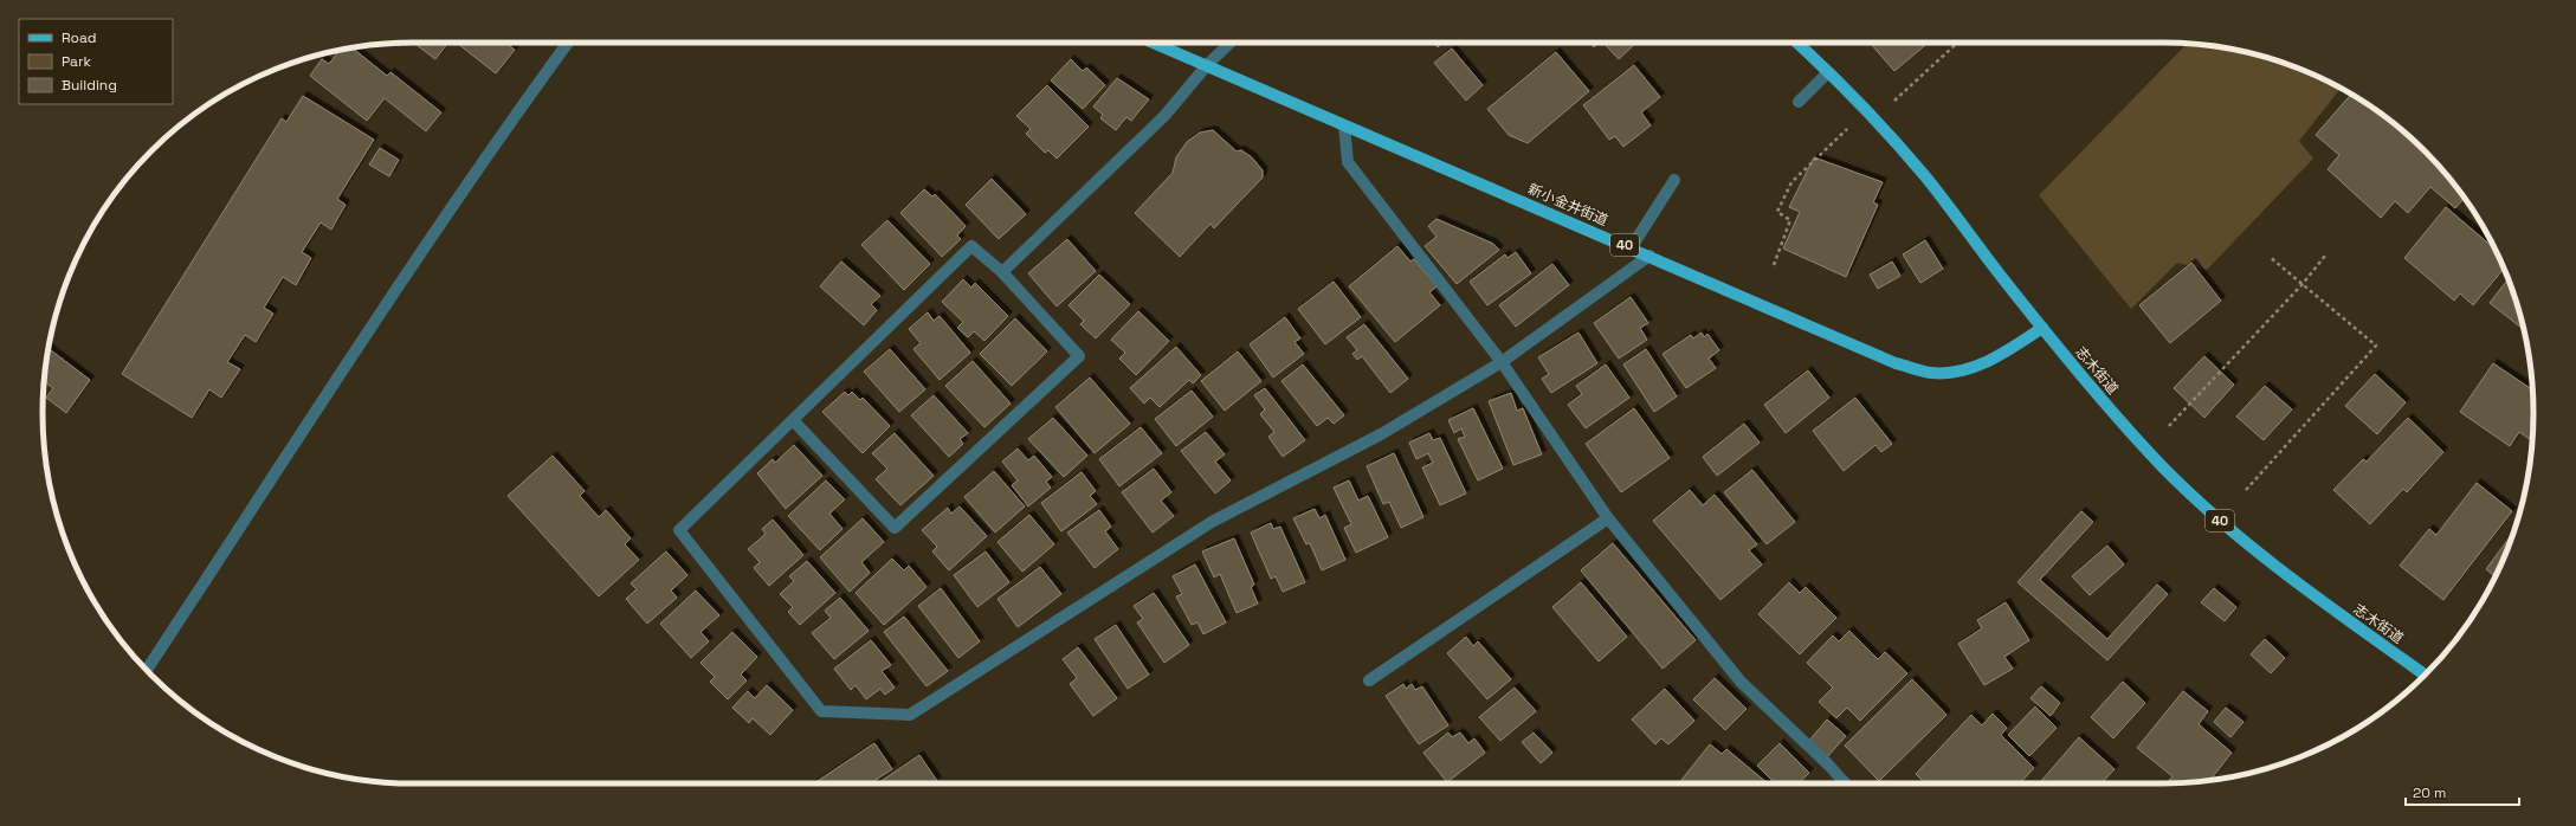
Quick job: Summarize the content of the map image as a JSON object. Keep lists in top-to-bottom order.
{
  "streets": {
    "main road": ["新小金井街道", "40", "志木街道"]
  },
  "crossings": [
    ["新小金井街道", "志木街道"]
  ],
  "legend": ["Road", "Park", "Building"],
  "scale_bar": "20 m"
}
